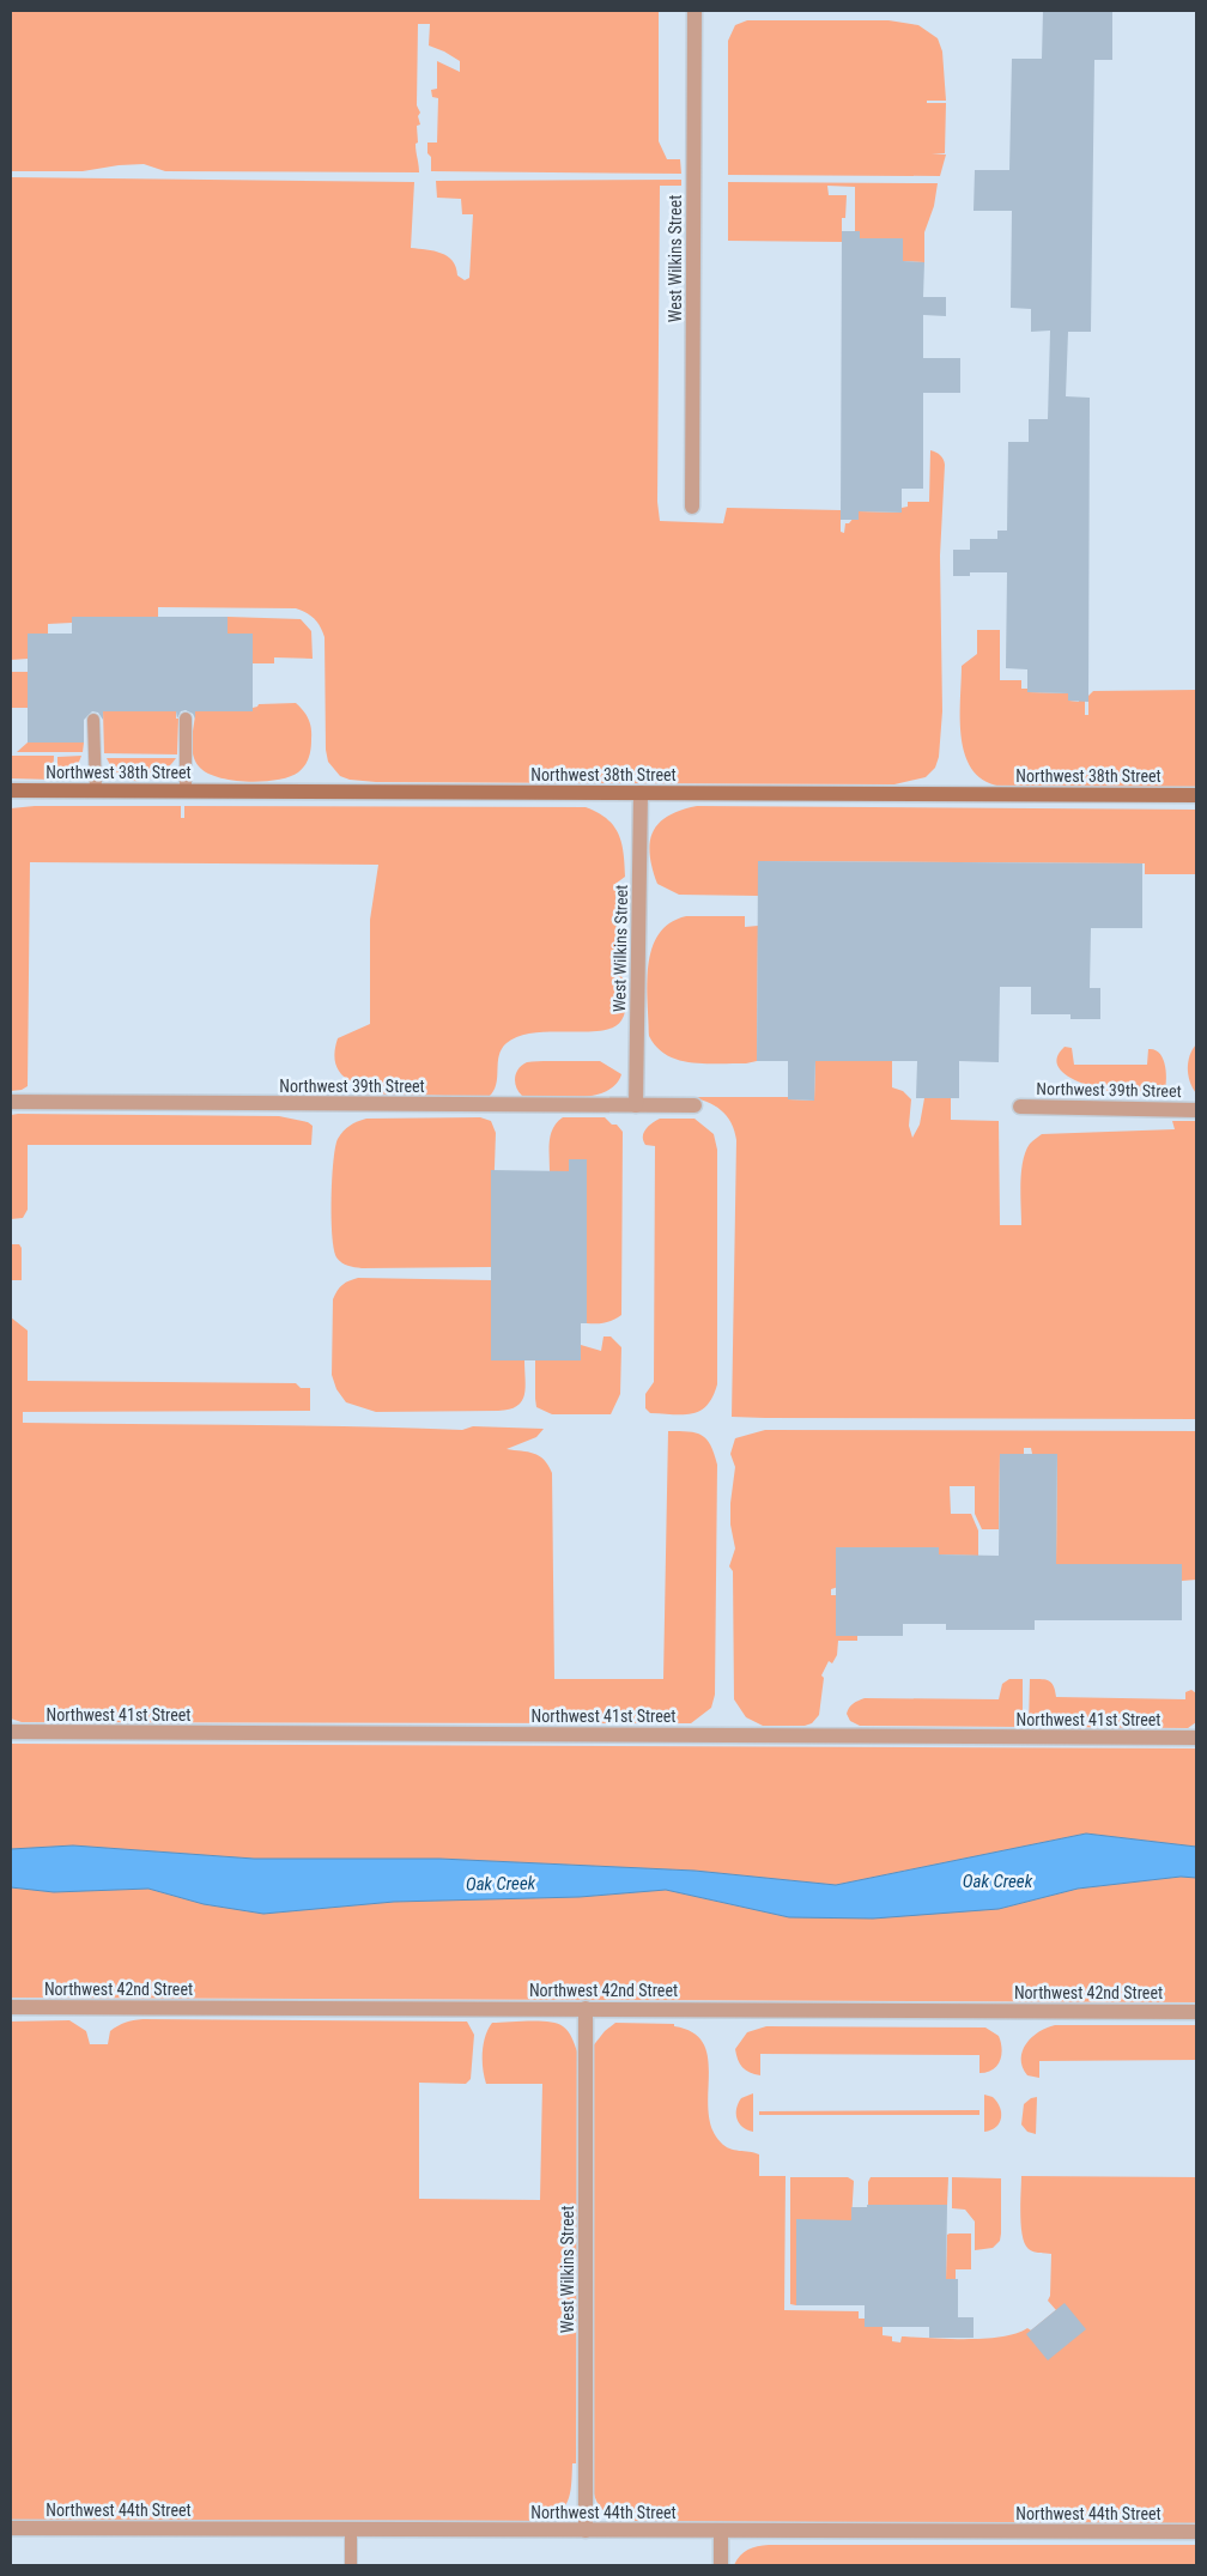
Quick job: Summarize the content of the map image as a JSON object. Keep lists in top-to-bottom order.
{
  "streets": {
    "main road": ["Northwest 38th Street"],
    "street": [
      "West Wilkins Street",
      "Northwest 39th Street",
      "Northwest 41st Street",
      "Northwest 42nd Street",
      "Northwest 44th Street"
    ]
  },
  "crossings": [
    ["West Wilkins Street", "Northwest 38th Street"],
    ["West Wilkins Street", "Northwest 39th Street"],
    ["West Wilkins Street", "Northwest 42nd Street"],
    ["West Wilkins Street", "Northwest 44th Street"]
  ],
  "water": ["Oak Creek"]
}
